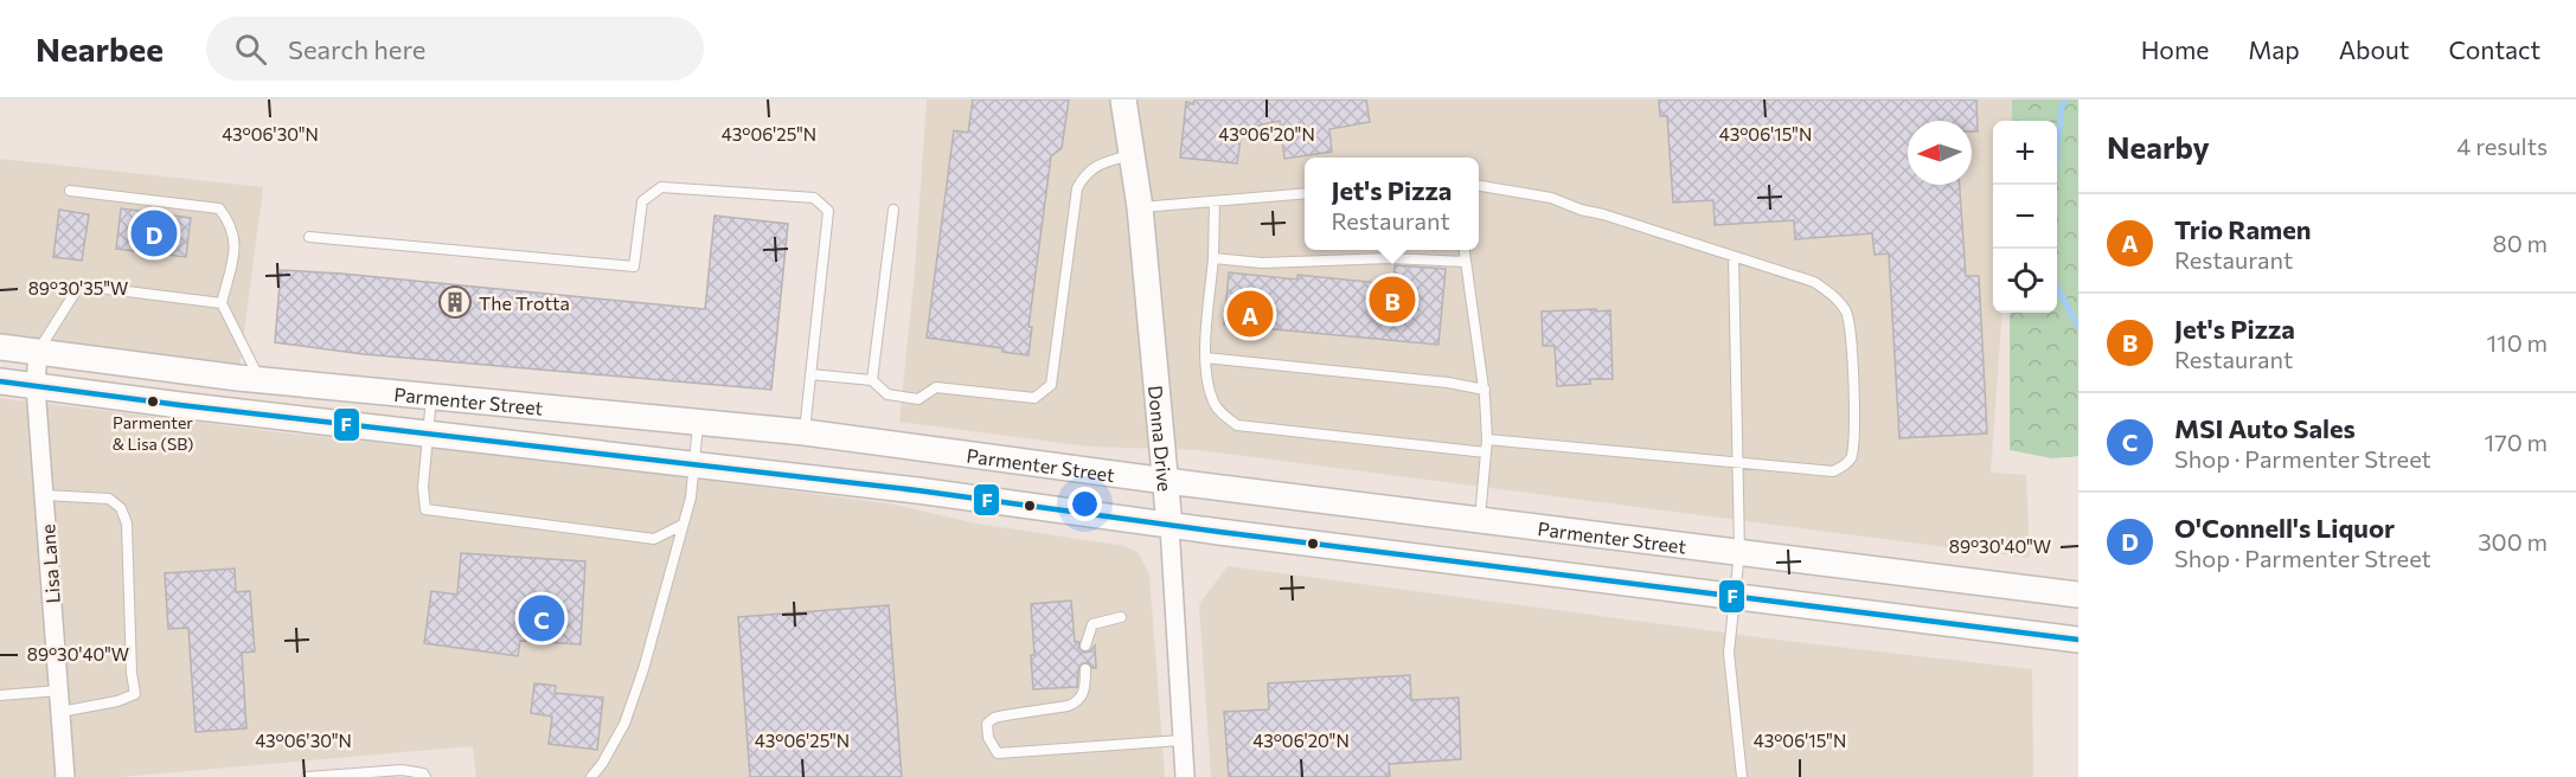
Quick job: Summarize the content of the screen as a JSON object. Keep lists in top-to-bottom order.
{
  "streets": {
    "street": ["Parmenter Street", "Donna Drive", "Lisa Lane"]
  },
  "crossings": [
    ["Parmenter Street", "Donna Drive"],
    ["Parmenter Street", "Lisa Lane"]
  ],
  "places": {
    "building": ["The Trotta"],
    "other": ["Parmenter & Lisa (SB)"]
  },
  "lines": ["transit line F"],
  "north": "left",
  "page": {
    "header": "Nearbee",
    "search": "Search here",
    "nav": [
      "Home",
      "Map",
      "About",
      "Contact"
    ],
    "heading": ["Nearby", "4 results"],
    "map_buttons": ["+", "−"],
    "popup": ["Jet's Pizza", "Restaurant"],
    "list": [
      {
        "mark": "A",
        "name": "Trio Ramen",
        "note": "Restaurant",
        "value": "80 m"
      },
      {
        "mark": "B",
        "name": "Jet's Pizza",
        "note": "Restaurant",
        "value": "110 m"
      },
      {
        "mark": "C",
        "name": "MSI Auto Sales",
        "note": "Shop · Parmenter Street",
        "value": "170 m"
      },
      {
        "mark": "D",
        "name": "O'Connell's Liquor",
        "note": "Shop · Parmenter Street",
        "value": "300 m"
      }
    ],
    "pins": [
      "D",
      "B",
      "A",
      "C"
    ]
  },
  "coordinates": [
    "43°06'30\"N",
    "43°06'25\"N",
    "43°06'20\"N",
    "43°06'15\"N",
    "89°30'35\"W",
    "89°30'40\"W"
  ]
}
